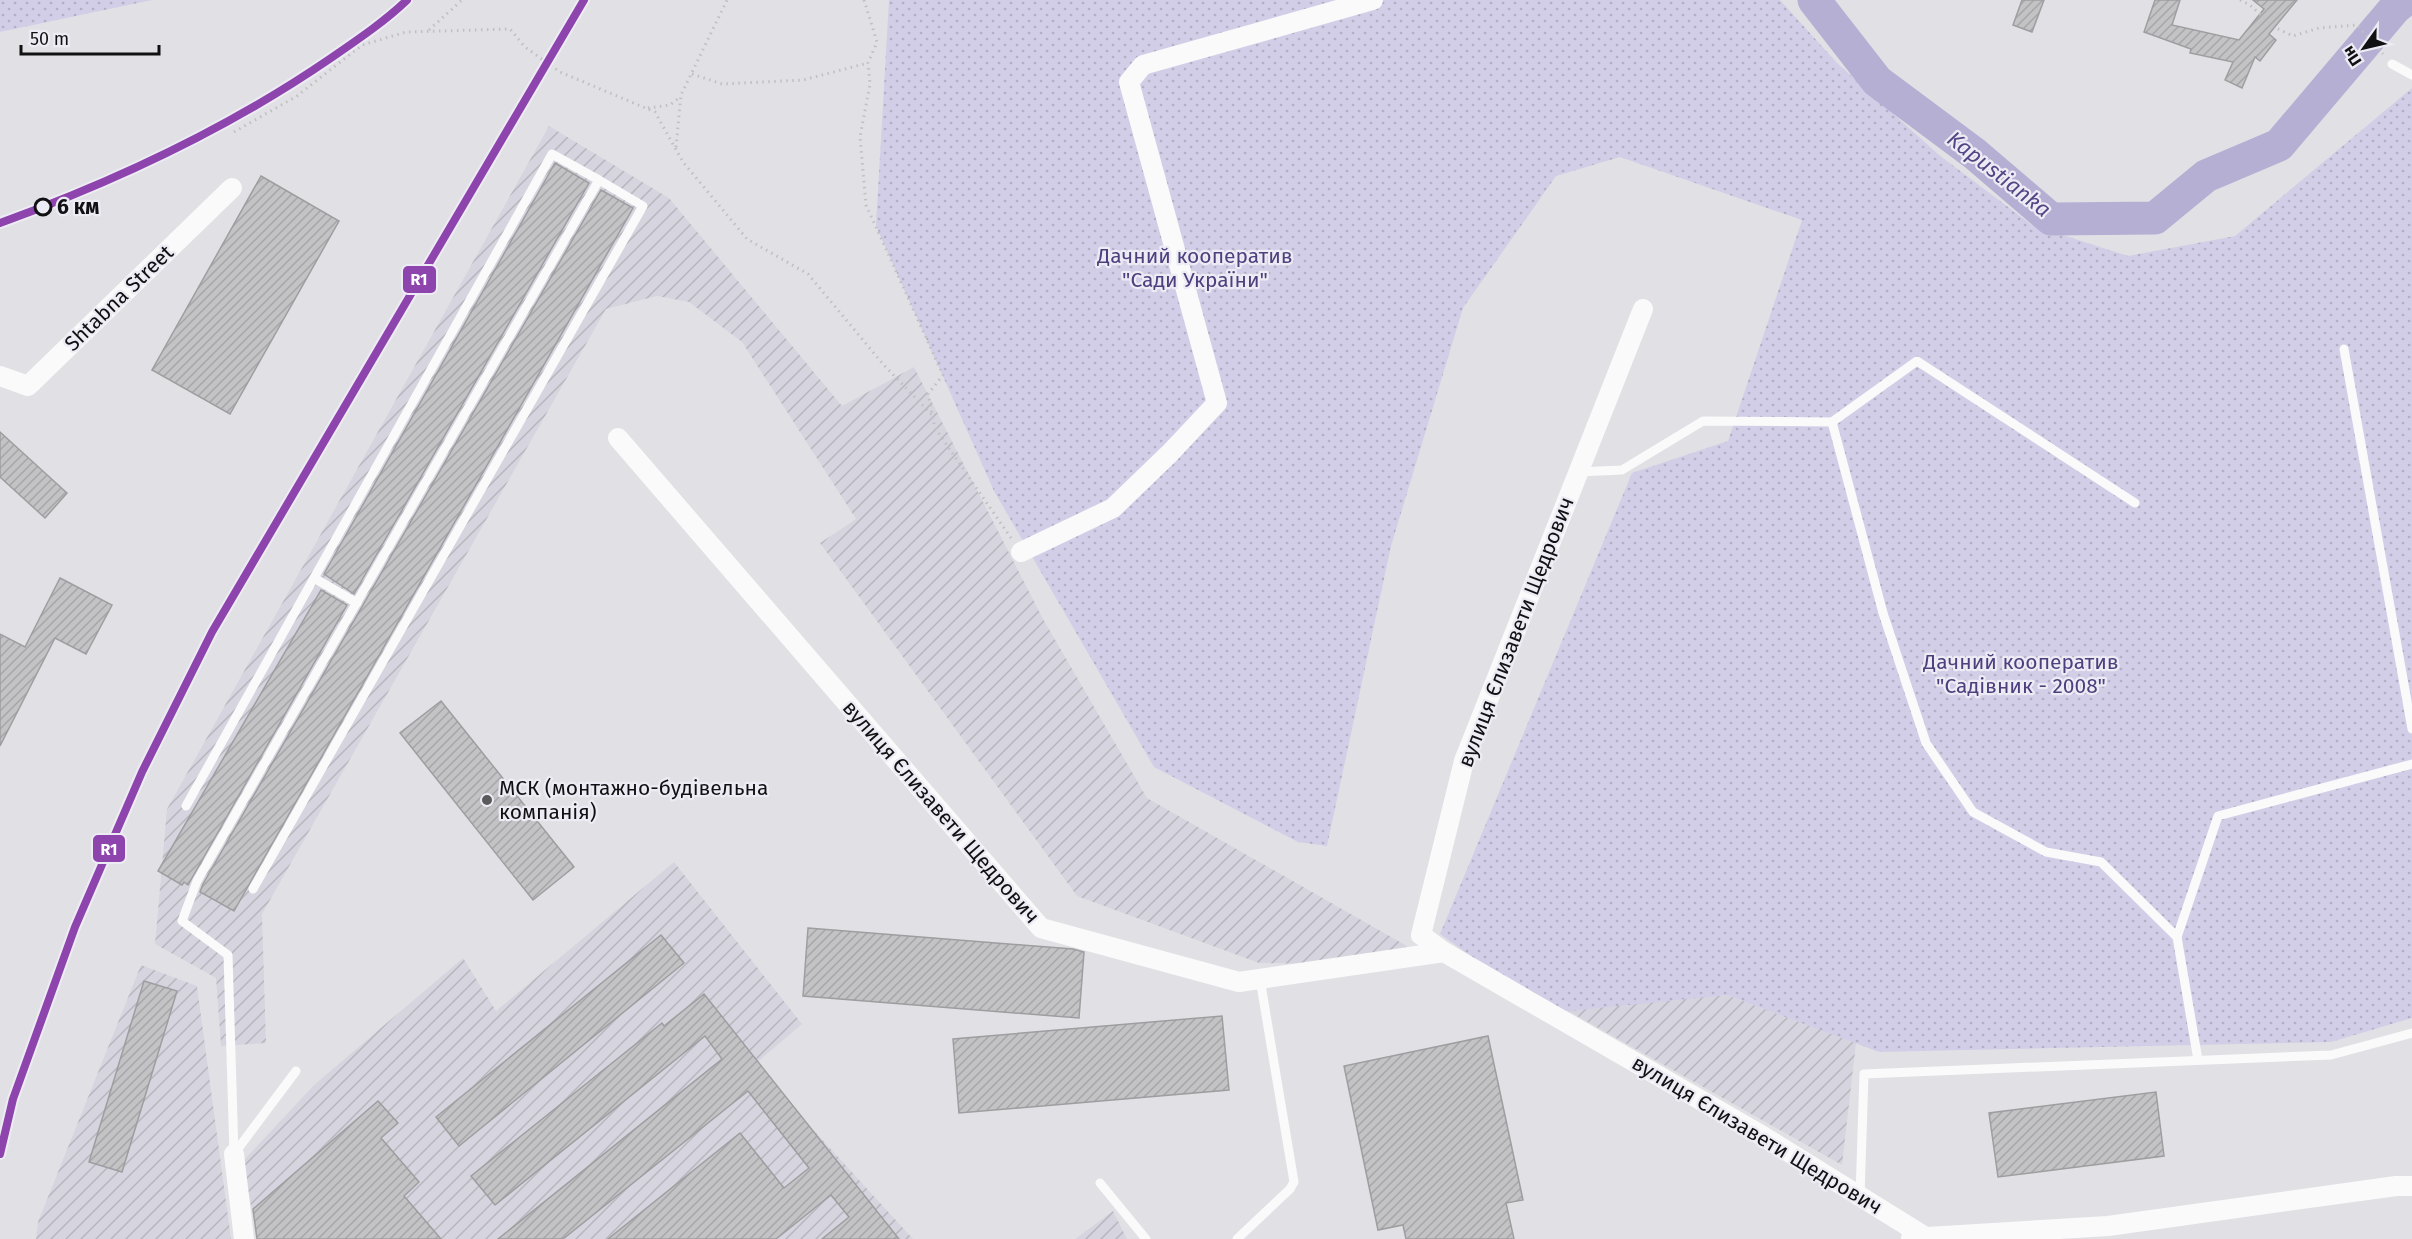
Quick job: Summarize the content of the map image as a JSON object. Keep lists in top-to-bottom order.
{
  "streets": {
    "street": ["Shtabna Street", "вулиця Єлизавети Щедрович"]
  },
  "water": ["Kapustianka"],
  "parks": ["Дачний кооператив \"Сади України\"", "Дачний кооператив \"Садівник - 2008\""],
  "places": ["6 км", "МСК (монтажно-будівельна компанія)"],
  "lines": ["transit line R1"],
  "scale_bar": "50 m",
  "north": "bottom left"
}
